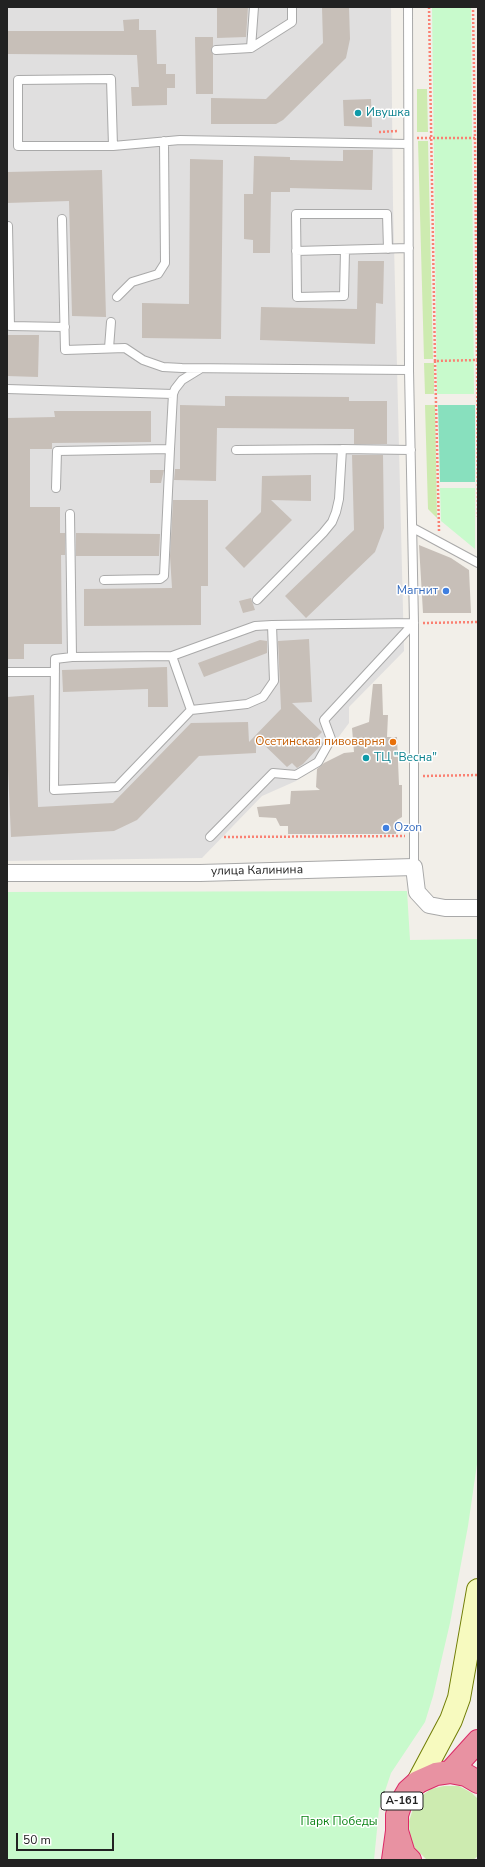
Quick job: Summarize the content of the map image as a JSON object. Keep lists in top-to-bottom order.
{
  "streets": {
    "highway": ["А-161"],
    "street": ["улица Калинина"]
  },
  "parks": ["Парк Победы"],
  "places": [
    "Ивушка",
    "Магнит",
    "Осетинская пивоварня",
    "ТЦ \"Весна\"",
    "Ozon"
  ],
  "scale_bar": "50 m"
}
